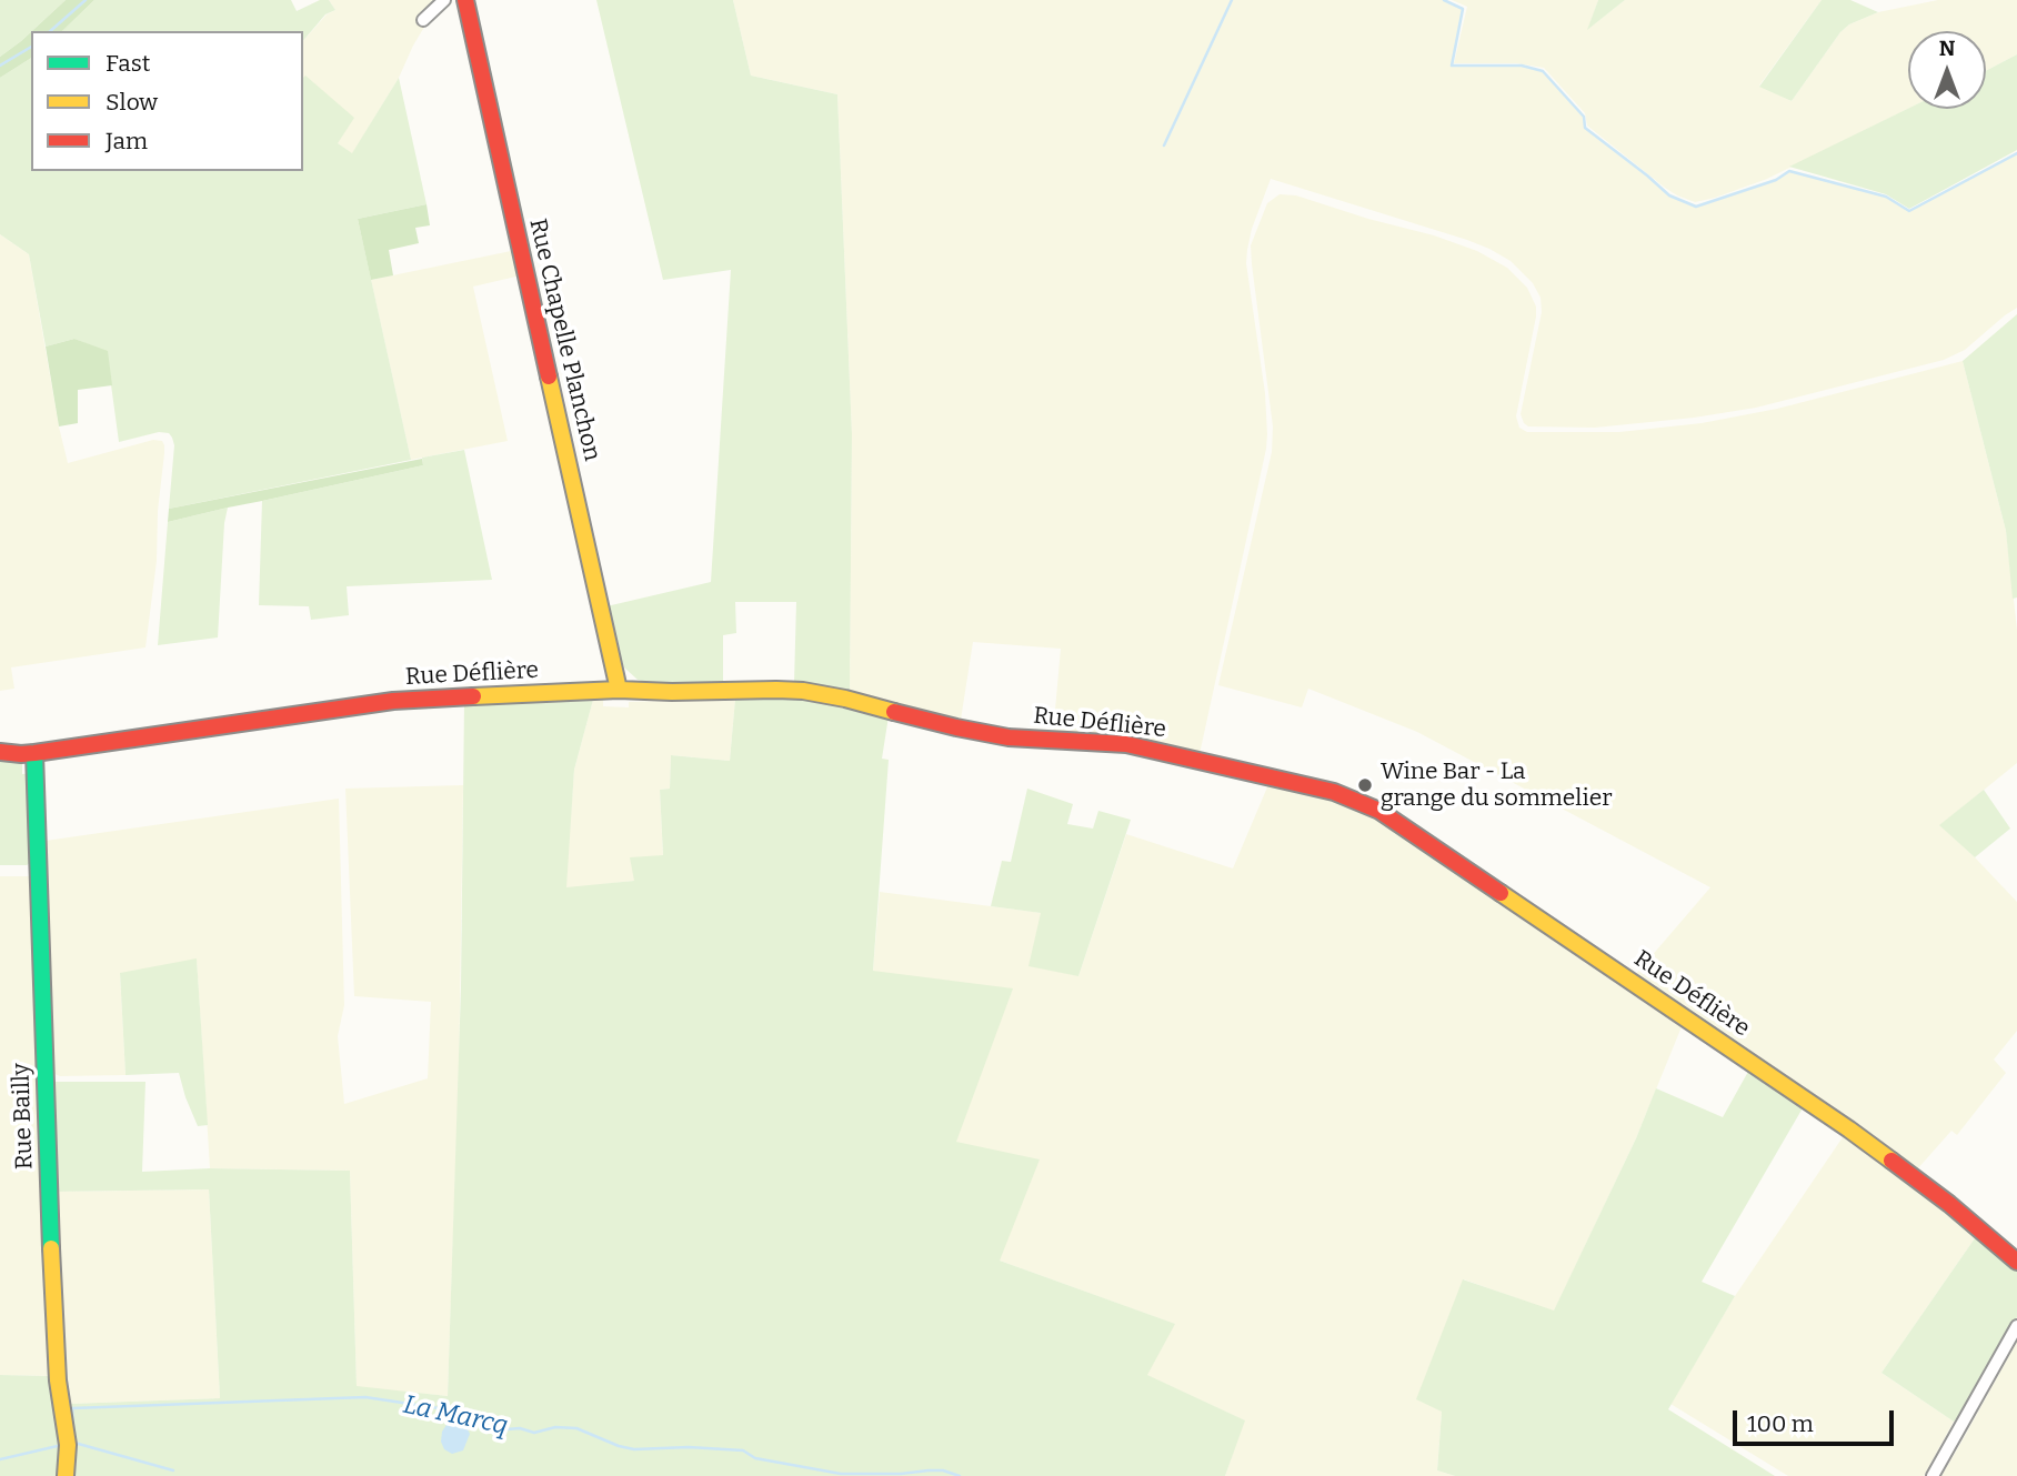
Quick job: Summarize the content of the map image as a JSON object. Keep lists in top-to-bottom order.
{
  "streets": {
    "street": ["Rue Chapelle Planchon", "Rue Déflière", "Rue Bailly"]
  },
  "crossings": [
    ["Rue Chapelle Planchon", "Rue Déflière"],
    ["Rue Déflière", "Rue Bailly"]
  ],
  "water": ["La Marcq"],
  "places": ["Wine Bar - La grange du sommelier"],
  "legend": ["Fast", "Slow", "Jam"],
  "scale_bar": "100 m",
  "north": "top"
}
